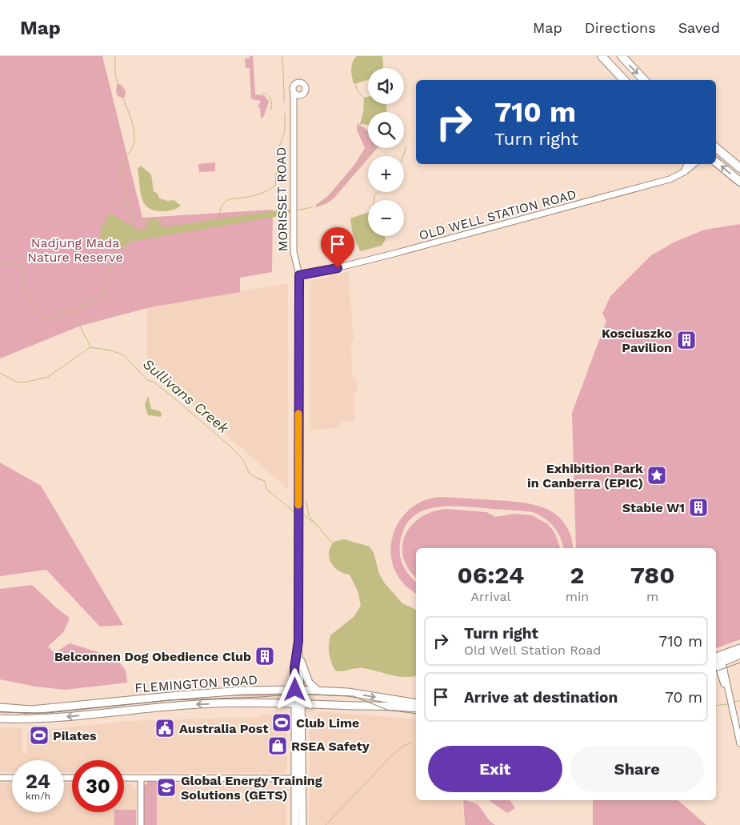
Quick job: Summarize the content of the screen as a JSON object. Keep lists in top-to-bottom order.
{
  "streets": {
    "main road": ["FLEMINGTON ROAD"],
    "street": ["MORISSET ROAD", "OLD WELL STATION ROAD"]
  },
  "crossings": [
    ["MORISSET ROAD", "OLD WELL STATION ROAD"],
    ["MORISSET ROAD", "FLEMINGTON ROAD"]
  ],
  "water": ["Sullivans Creek"],
  "parks": ["Nadjung Mada Nature Reserve"],
  "places": {
    "building": ["Kosciuszko Pavilion", "Stable W1", "Belconnen Dog Obedience Club"],
    "place": ["Exhibition Park in Canberra (EPIC)"],
    "sports": ["Club Lime", "Pilates"],
    "public building": ["Australia Post"],
    "shop": ["RSEA Safety"],
    "school or university": ["Global Energy Training Solutions (GETS)"]
  },
  "page": {
    "header": "Map",
    "nav": ["Map", "Directions", "Saved"],
    "map_buttons": ["+", "−"],
    "turn": ["710 m", "Turn right"],
    "eta": [
      "06:24",
      "Arrival",
      "2",
      "min",
      "780",
      "m"
    ],
    "list": [
      {
        "name": "Turn right",
        "note": "Old Well Station Road",
        "value": "710 m"
      },
      {
        "name": "Arrive at destination",
        "value": "70 m"
      }
    ],
    "buttons": ["Exit", "Share"],
    "speed": "24 km/h",
    "limit": "30"
  }
}
